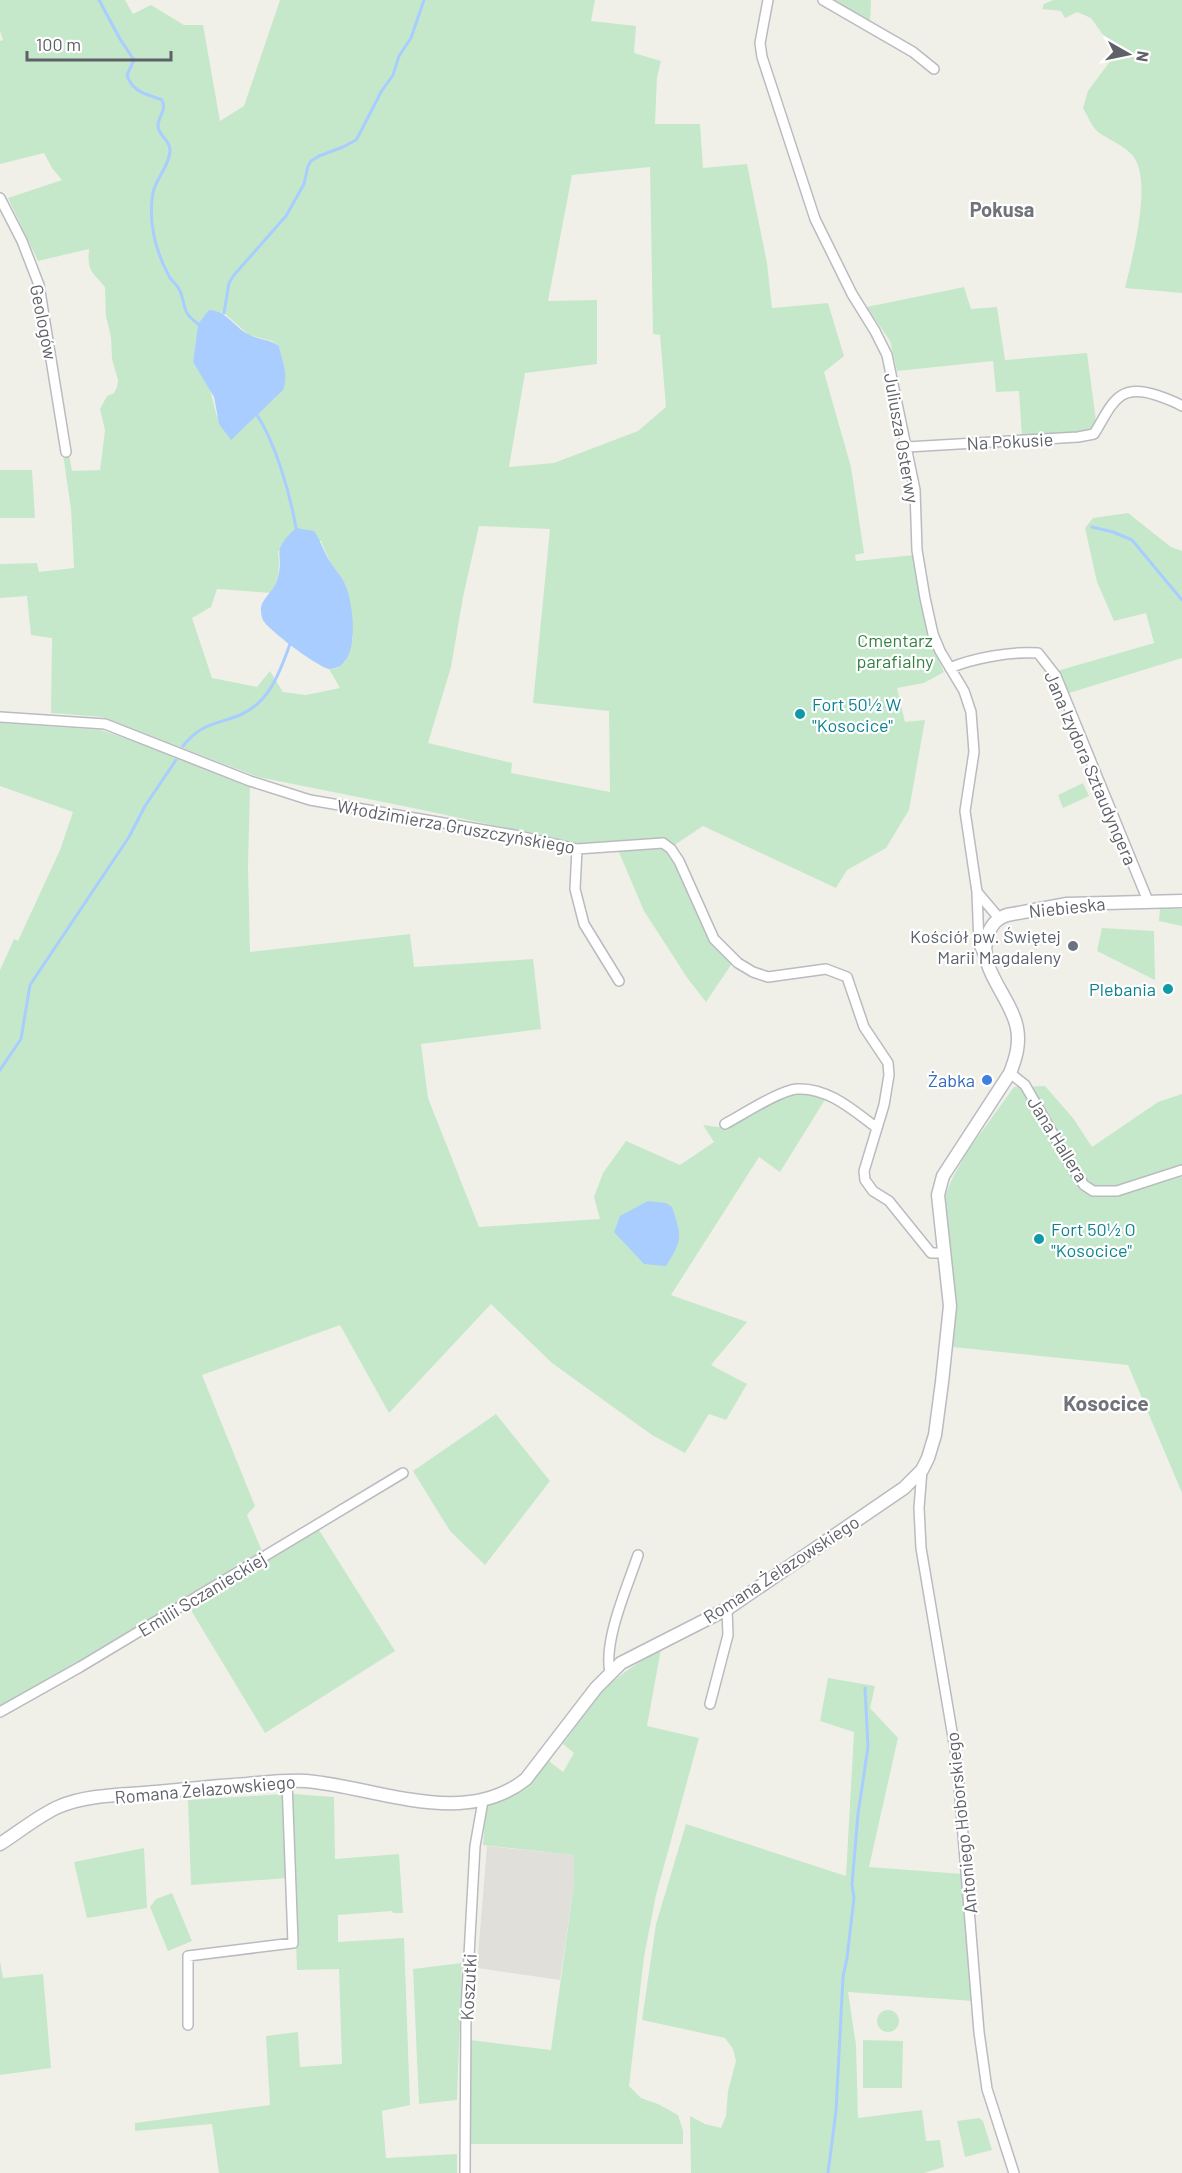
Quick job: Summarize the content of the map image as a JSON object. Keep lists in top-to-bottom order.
{
  "streets": {
    "street": [
      "Geologów",
      "Juliusza Osterwy",
      "Na Pokusie",
      "Jana Izydora Sztaudyngera",
      "Włodzimierza Gruszczyńskiego",
      "Niebieska",
      "Jana Hallera",
      "Romana Żelazowskiego",
      "Emilii Sczanieckiej",
      "Antoniego Hoborskiego",
      "Koszutki"
    ]
  },
  "crossings": [
    ["Juliusza Osterwy", "Na Pokusie"],
    ["Juliusza Osterwy", "Jana Izydora Sztaudyngera"],
    ["Juliusza Osterwy", "Jana Hallera"],
    ["Juliusza Osterwy", "Romana Żelazowskiego"],
    ["Jana Izydora Sztaudyngera", "Niebieska"],
    ["Włodzimierza Gruszczyńskiego", "Romana Żelazowskiego"],
    ["Jana Hallera", "Romana Żelazowskiego"],
    ["Romana Żelazowskiego", "Antoniego Hoborskiego"],
    ["Romana Żelazowskiego", "Koszutki"]
  ],
  "districts": ["Pokusa", "Kosocice"],
  "parks": ["Cmentarz parafialny"],
  "places": [
    "Fort 50½ W \"Kosocice\"",
    "Kościół pw. Świętej Marii Magdaleny",
    "Plebania",
    "Żabka",
    "Fort 50½ O \"Kosocice\""
  ],
  "scale_bar": "100 m",
  "north": "right"
}
